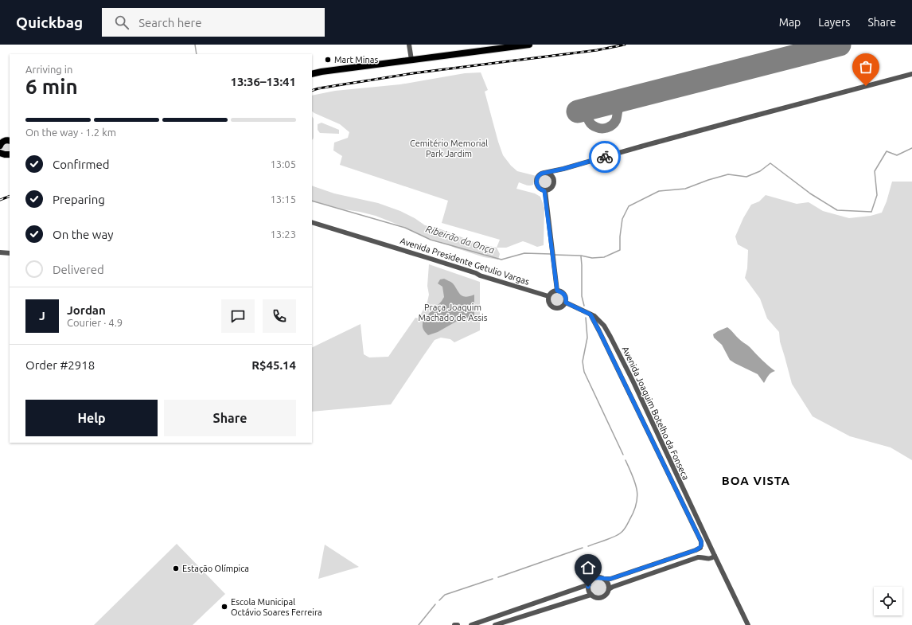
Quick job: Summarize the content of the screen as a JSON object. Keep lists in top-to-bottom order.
{
  "streets": {
    "street": ["Avenida Presidente Getulio Vargas", "Avenida Joaquim Botelho da Fonseca"]
  },
  "crossings": [
    ["Avenida Presidente Getulio Vargas", "Avenida Joaquim Botelho da Fonseca"]
  ],
  "districts": ["BOA VISTA"],
  "water": ["Ribeirão da Onça"],
  "parks": ["Cemitério Memorial Park Jardim", "Praça Joaquim Machado de Assis"],
  "places": ["Mart Minas", "Estação Olímpica", "Escola Municipal Octávio Soares Ferreira"],
  "page": {
    "header": "Quickbag",
    "search": "Search here",
    "nav": ["Map", "Layers", "Share"],
    "heading": ["6 min", "Arriving in", "13:36–13:41"],
    "panel": [
      "Jordan",
      "Courier · 4.9",
      "Order #2918",
      "R$45.14"
    ],
    "bar": "On the way · 1.2 km",
    "list": [
      ["Confirmed", "13:05"],
      ["Preparing", "13:15"],
      ["On the way", "13:23"],
      "Delivered"
    ],
    "round": "J",
    "buttons": ["Help", "Share"]
  }
}
